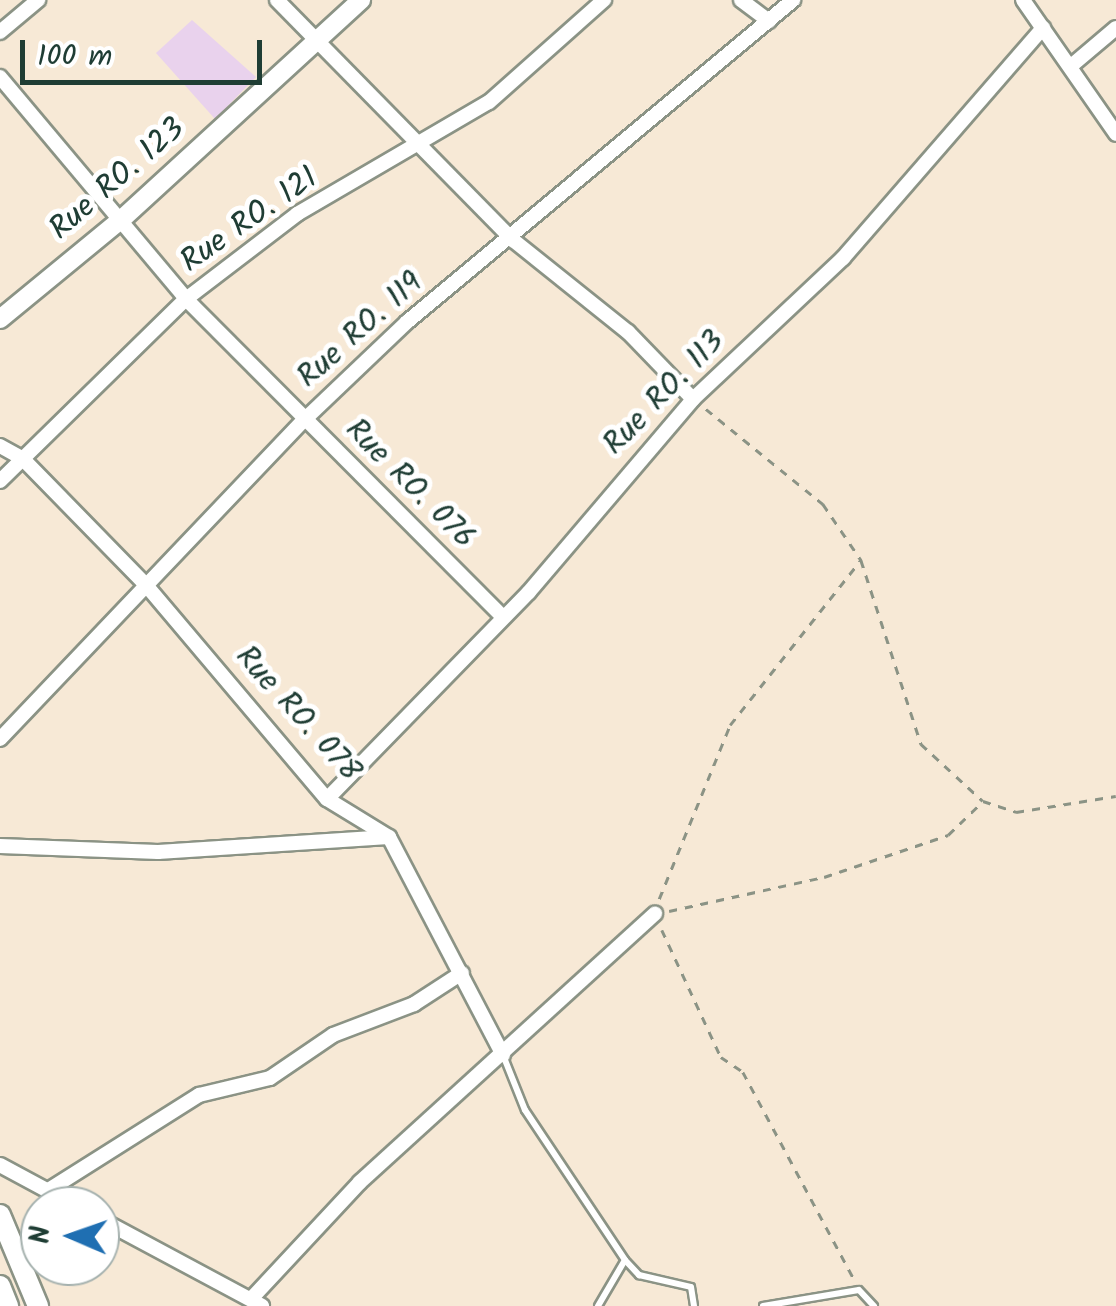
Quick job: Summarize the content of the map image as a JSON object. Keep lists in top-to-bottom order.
{
  "streets": {
    "street": [
      "Rue RO. 123",
      "Rue RO. 121",
      "Rue RO. 119",
      "Rue RO. 113",
      "Rue RO. 076",
      "Rue RO. 078"
    ]
  },
  "crossings": [
    ["Rue RO. 123", "Rue RO. 076"],
    ["Rue RO. 121", "Rue RO. 076"],
    ["Rue RO. 121", "Rue RO. 078"],
    ["Rue RO. 119", "Rue RO. 076"],
    ["Rue RO. 119", "Rue RO. 078"],
    ["Rue RO. 113", "Rue RO. 076"],
    ["Rue RO. 113", "Rue RO. 078"]
  ],
  "scale_bar": "100 m",
  "north": "left"
}
